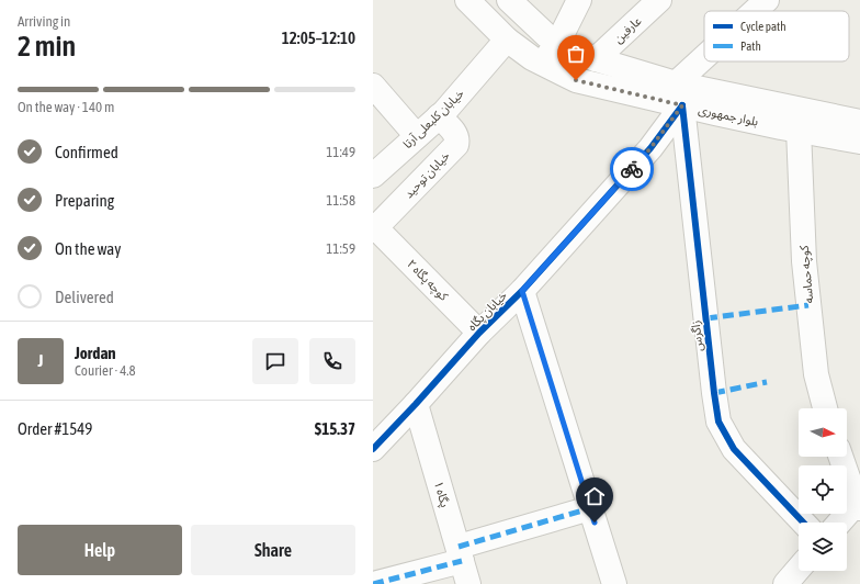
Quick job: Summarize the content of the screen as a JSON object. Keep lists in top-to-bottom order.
{
  "streets": {
    "street": [
      "عارفین",
      "بلوار جمهوری",
      "خیابان کلبعلی آرتا",
      "خیابان توحید",
      "کوچه حماسه",
      "کوچه پگاه ۲",
      "خیابان پگاه",
      "زاگرس",
      "پگاه ۱"
    ]
  },
  "crossings": [
    ["عارفین", "بلوار جمهوری"],
    ["بلوار جمهوری", "خیابان کلبعلی آرتا"],
    ["بلوار جمهوری", "کوچه حماسه"],
    ["بلوار جمهوری", "خیابان پگاه"],
    ["بلوار جمهوری", "زاگرس"],
    ["خیابان کلبعلی آرتا", "خیابان توحید"],
    ["خیابان توحید", "کوچه پگاه ۲"],
    ["کوچه پگاه ۲", "خیابان پگاه"],
    ["خیابان پگاه", "زاگرس"],
    ["خیابان پگاه", "پگاه ۱"]
  ],
  "legend": ["Cycle path", "Path"],
  "north": "right",
  "page": {
    "heading": ["2 min", "Arriving in", "12:05–12:10"],
    "panel": [
      "Jordan",
      "Courier · 4.8",
      "Order #1549",
      "$15.37"
    ],
    "bar": "On the way · 140 m",
    "list": [
      ["Confirmed", "11:49"],
      ["Preparing", "11:58"],
      ["On the way", "11:59"],
      "Delivered"
    ],
    "round": "J",
    "buttons": ["Help", "Share"]
  }
}
